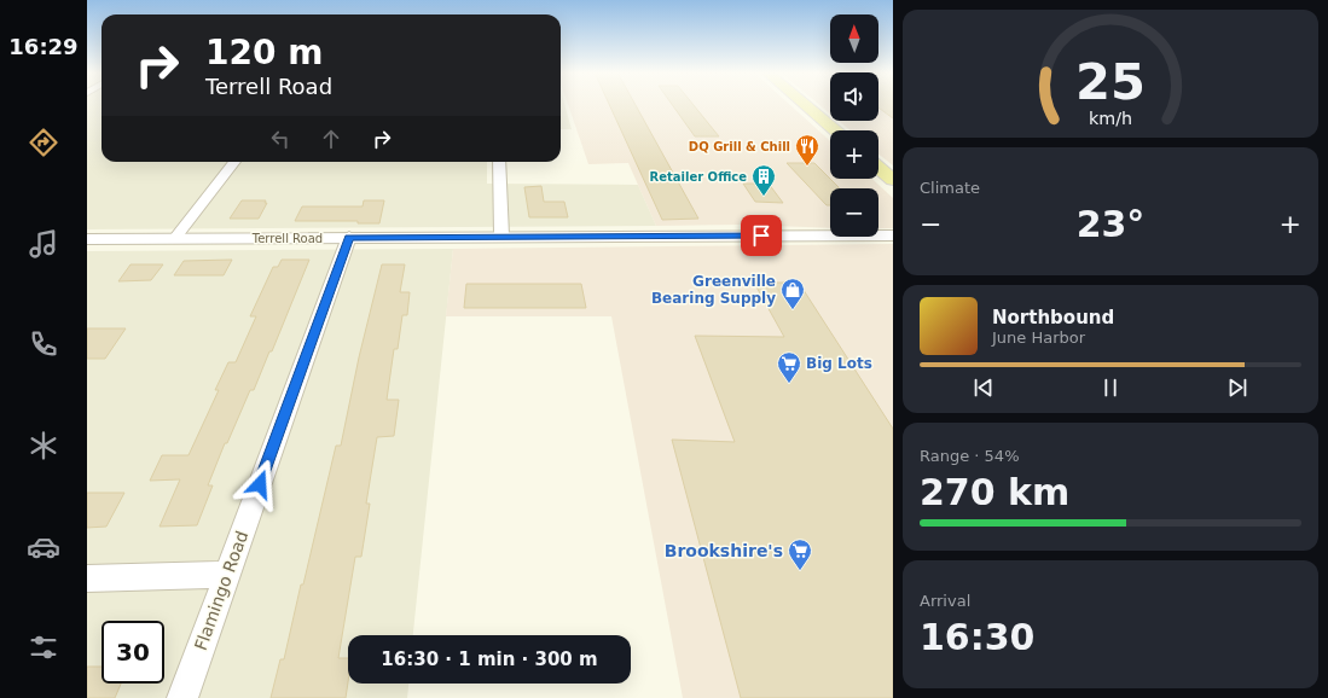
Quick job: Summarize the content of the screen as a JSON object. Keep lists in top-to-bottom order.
{
  "streets": {
    "street": ["Terrell Road", "Flamingo Road"]
  },
  "crossings": [
    ["Terrell Road", "Flamingo Road"]
  ],
  "places": {
    "restaurant": ["DQ Grill & Chill"],
    "building": ["Retailer Office"],
    "shop": ["Greenville Bearing Supply"],
    "supermarket": ["Big Lots", "Brookshire's"]
  },
  "north": "top",
  "page": {
    "tabs": "16:29",
    "map_buttons": ["+", "−"],
    "turn": ["120 m", "Terrell Road"],
    "tile": [
      "Climate",
      ["Range · 54%", "270 km"],
      ["Arrival", "16:30"]
    ],
    "heat": ["−", "23°", "+"],
    "song": ["Northbound", "June Harbor"],
    "limit": "30",
    "trip": "16:30 · 1 min · 300 m",
    "gauge": ["25", "km/h"]
  }
}
